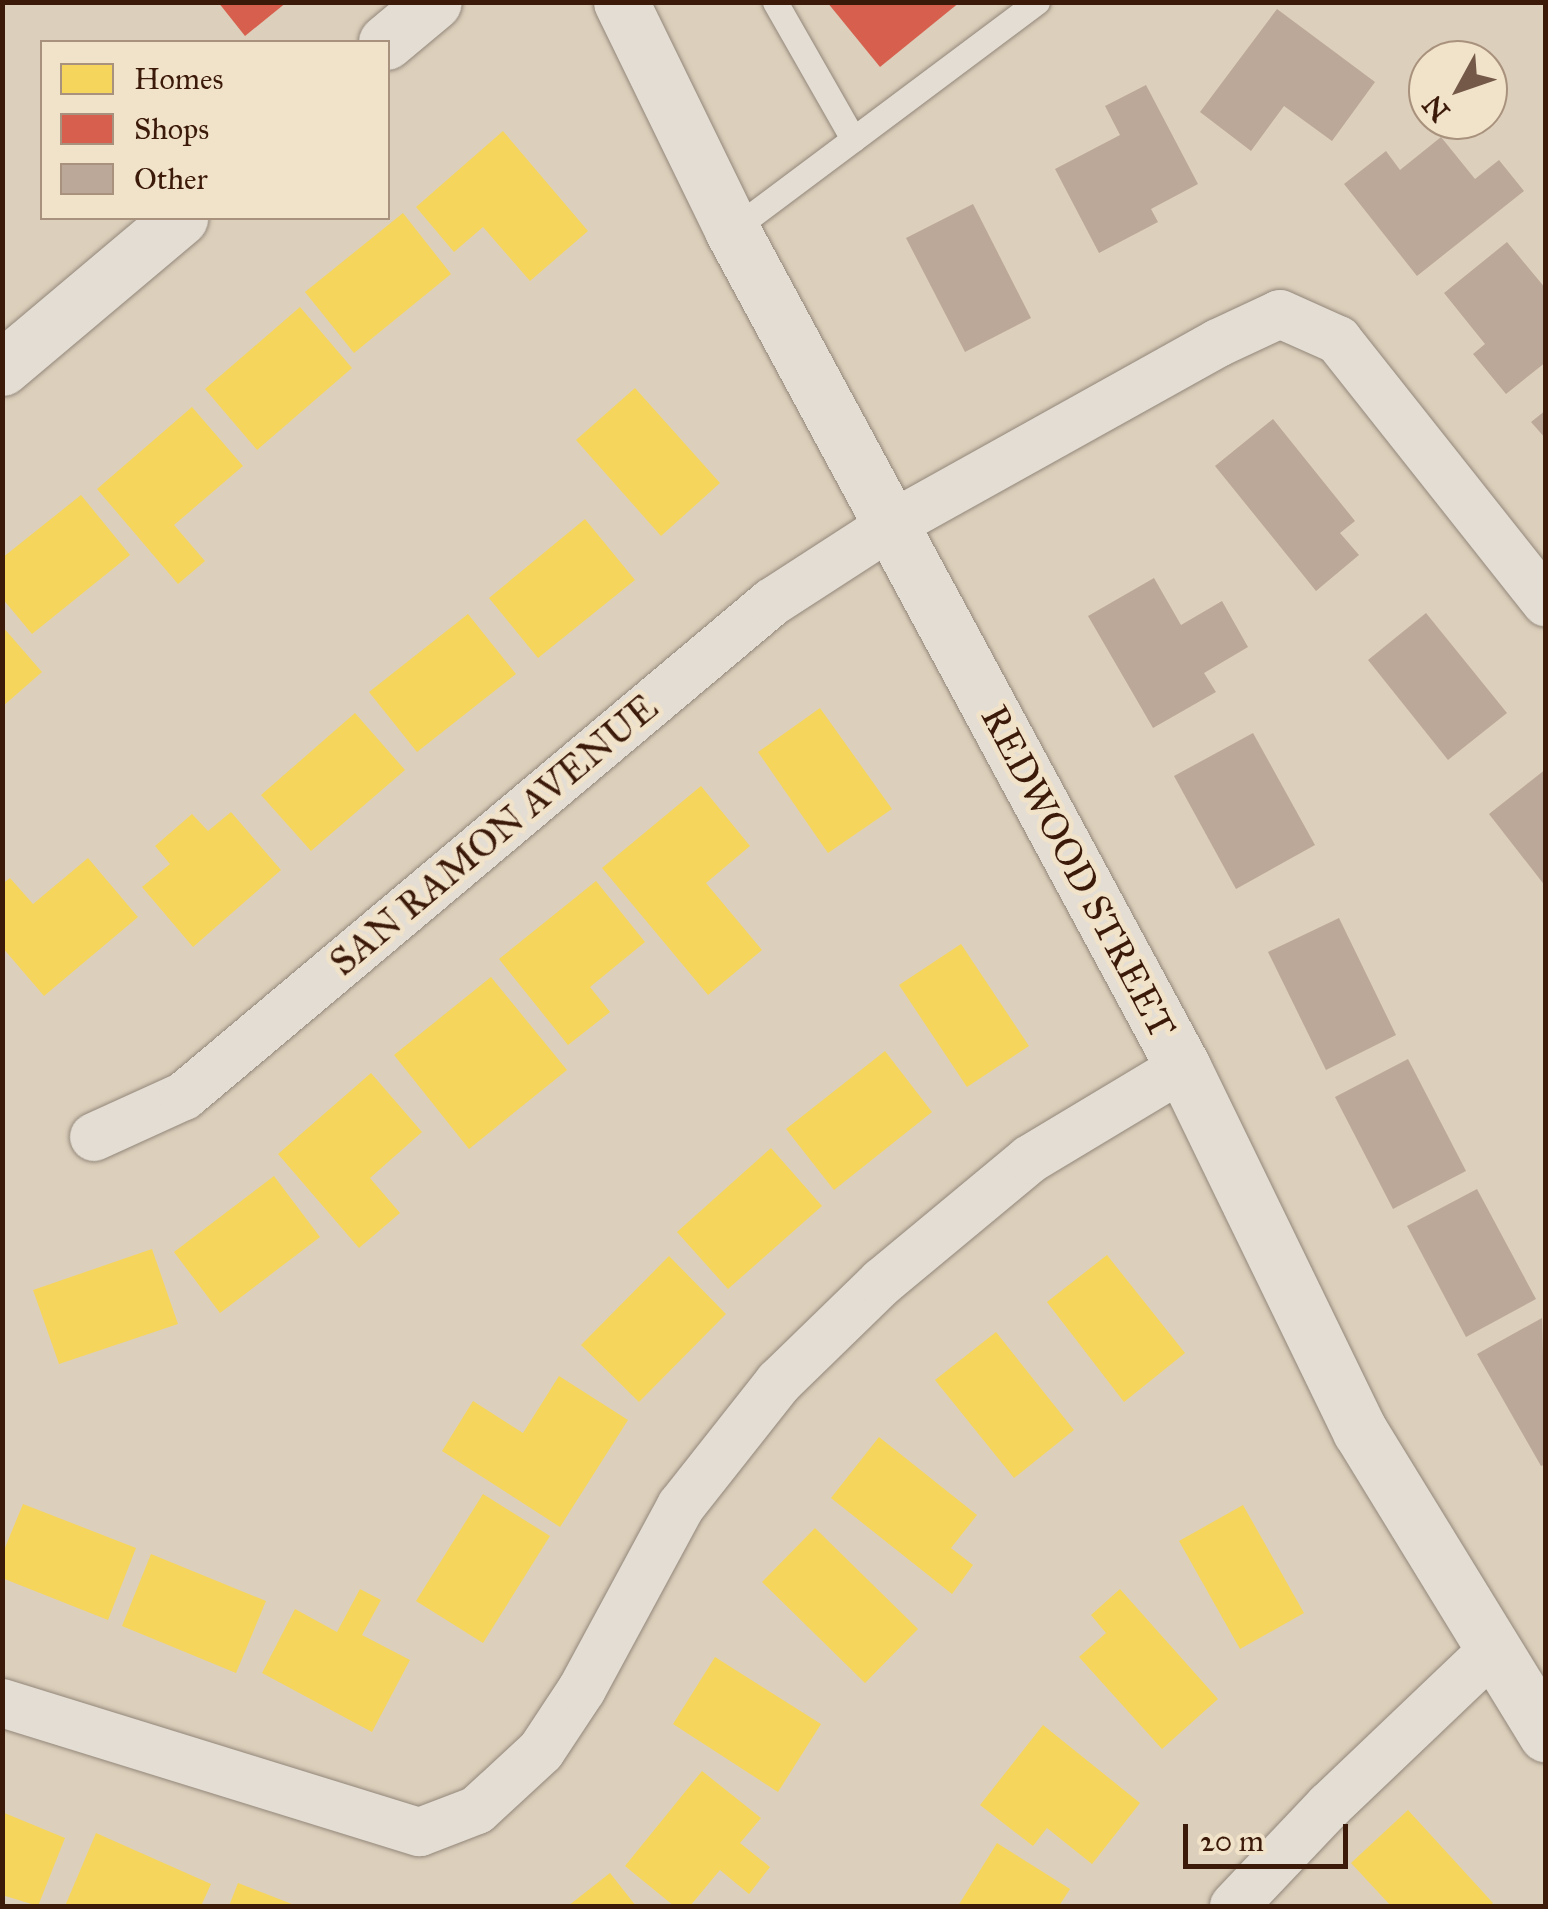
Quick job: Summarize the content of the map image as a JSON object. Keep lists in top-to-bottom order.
{
  "streets": {
    "main road": ["REDWOOD STREET"],
    "street": ["SAN RAMON AVENUE"]
  },
  "crossings": [
    ["SAN RAMON AVENUE", "REDWOOD STREET"]
  ],
  "legend": ["Homes", "Shops", "Other"],
  "scale_bar": "20 m",
  "north": "bottom left"
}
